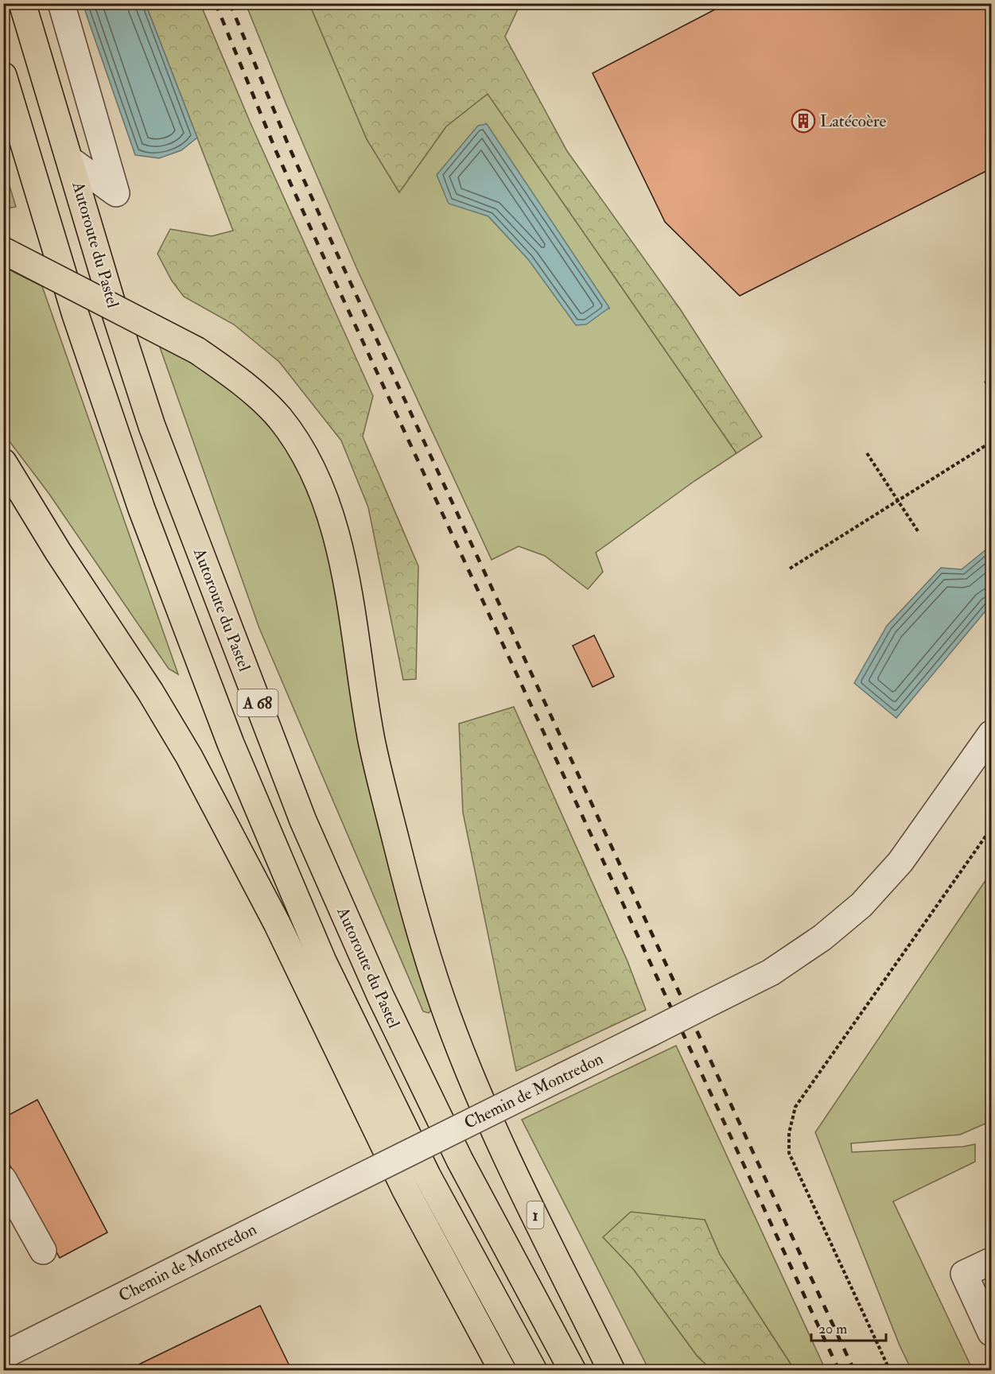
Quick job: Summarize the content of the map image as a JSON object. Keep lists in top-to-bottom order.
{
  "streets": {
    "highway": ["Autoroute du Pastel", "A 68", "1"],
    "street": ["Chemin de Montredon"]
  },
  "places": {
    "building": ["Latécoère"]
  },
  "scale_bar": "20 m"
}
